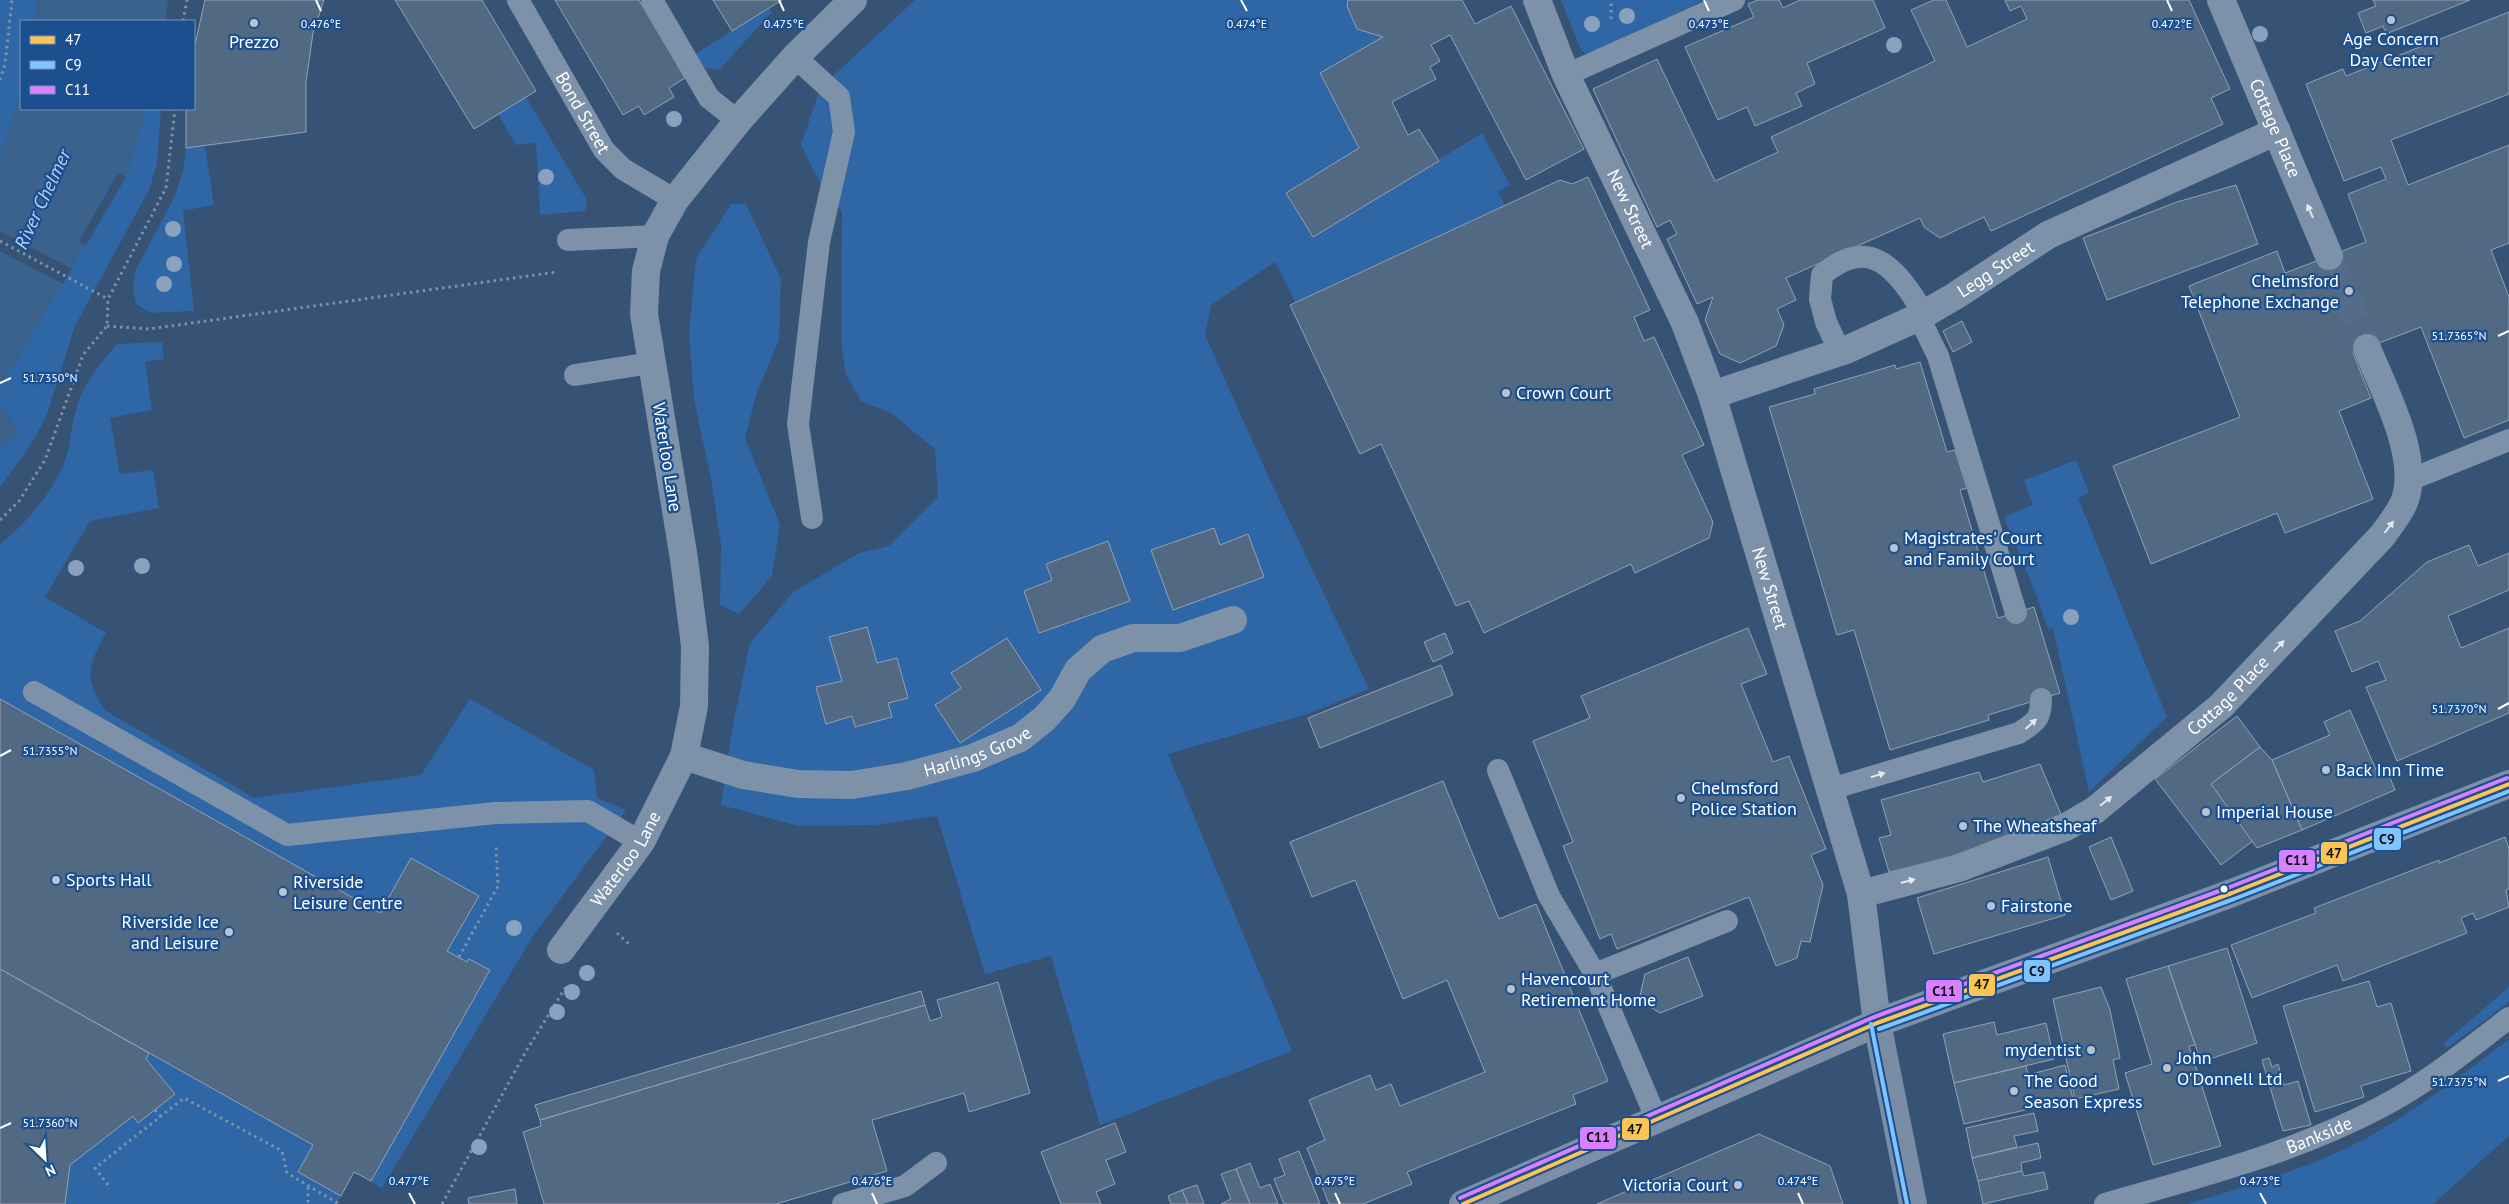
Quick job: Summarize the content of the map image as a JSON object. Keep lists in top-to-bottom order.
{
  "streets": {
    "main road": ["New Street"],
    "street": [
      "Cottage Place",
      "Legg Street",
      "Waterloo Lane",
      "Harlings Grove"
    ],
    "lane": ["Bond Street", "Bankside"]
  },
  "crossings": [
    ["Bond Street", "Waterloo Lane"],
    ["Cottage Place", "New Street"],
    ["Cottage Place", "Legg Street"],
    ["New Street", "Legg Street"],
    ["Waterloo Lane", "Harlings Grove"]
  ],
  "one_way": ["Cottage Place"],
  "water": ["River Chelmer"],
  "places": [
    "Age Concern Day Center",
    "Prezzo",
    "Chelmsford Telephone Exchange",
    "Crown Court",
    "Magistrates' Court and Family Court",
    "Back Inn Time",
    "Chelmsford Police Station",
    "Imperial House",
    "The Wheatsheaf",
    "Sports Hall",
    "Riverside Leisure Centre",
    "Fairstone",
    "Riverside Ice and Leisure",
    "Havencourt Retirement Home",
    "mydentist",
    "John O'Donnell Ltd",
    "The Good Season Express",
    "Victoria Court"
  ],
  "lines": ["transit line C11", "transit line 47", "transit line C9"],
  "legend": ["47", "C9", "C11"],
  "north": "bottom right",
  "coordinates": [
    "0.476°E",
    "0.475°E",
    "0.474°E",
    "0.473°E",
    "0.472°E",
    "51.7365°N",
    "51.7350°N",
    "51.7370°N",
    "51.7355°N",
    "51.7375°N",
    "51.7360°N",
    "0.477°E"
  ]
}
